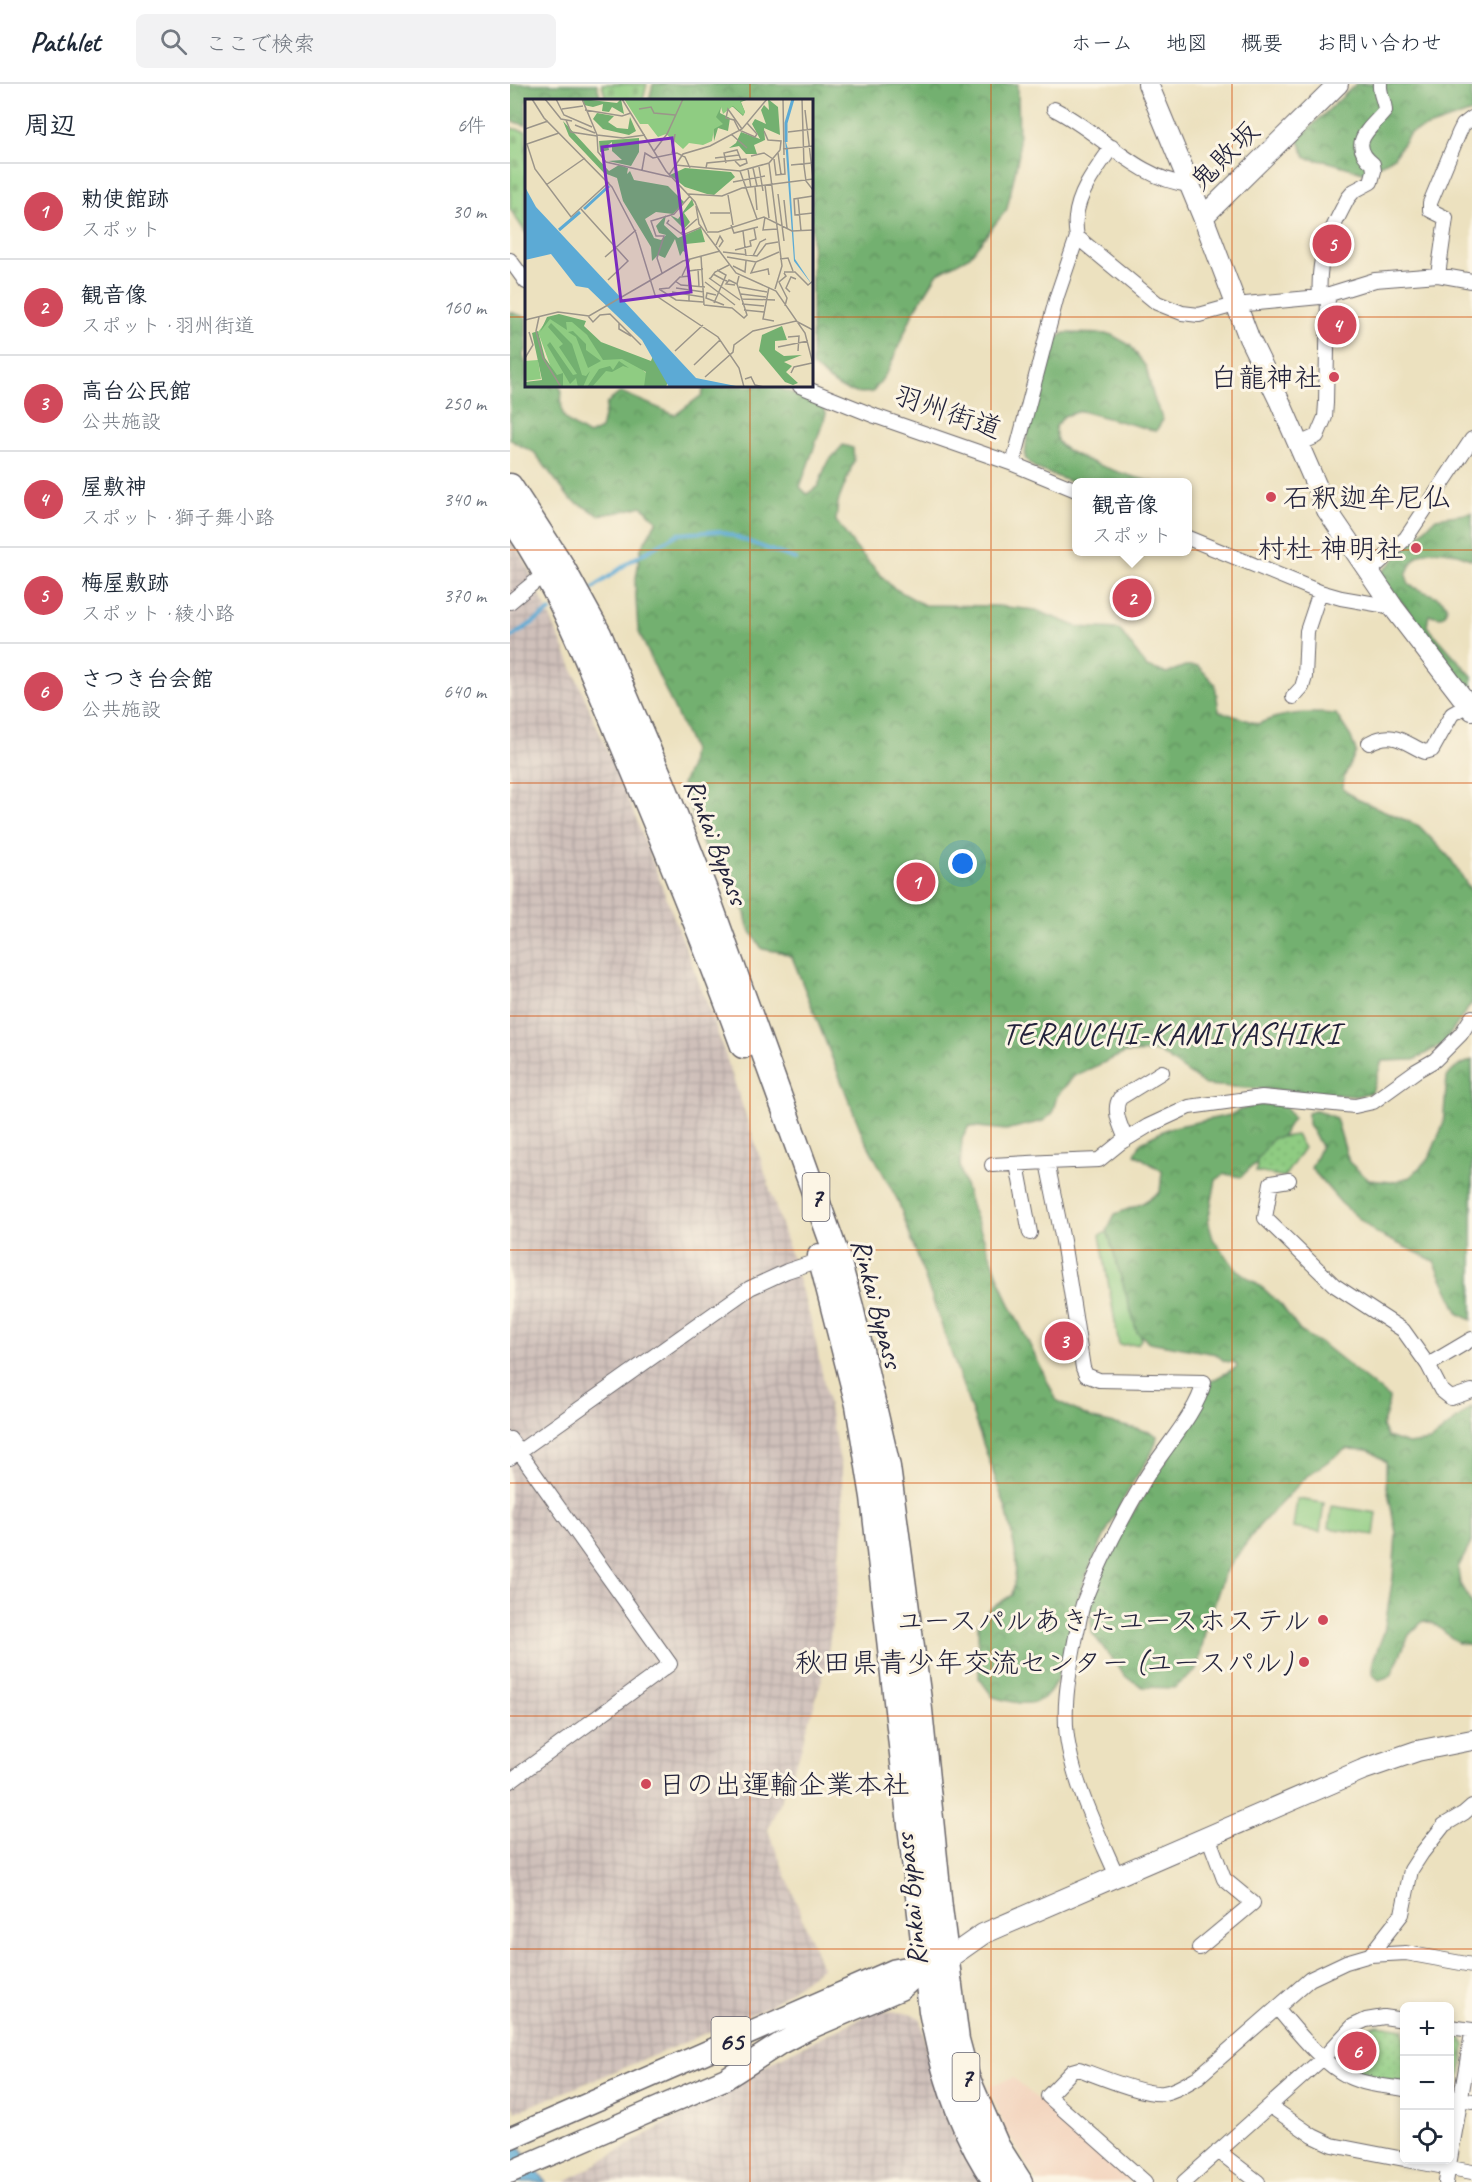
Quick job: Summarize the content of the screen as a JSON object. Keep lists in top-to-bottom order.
{
  "streets": {
    "highway": ["Rinkai Bypass", "7"],
    "main road": ["65"],
    "street": ["鬼敗坂", "羽州街道"]
  },
  "crossings": [
    ["Rinkai Bypass", "65"]
  ],
  "districts": ["TERAUCHI-KAMIYASHIKI"],
  "places": [
    "白龍神社",
    "石釈迦牟尼仏",
    "村杜 神明社",
    "ユースパルあきたユースホステル",
    "秋田県青少年交流センター (ユースパル)",
    "日の出運輸企業本社"
  ],
  "page": {
    "header": "Pathlet",
    "search": "ここで検索",
    "nav": [
      "ホーム",
      "地図",
      "概要",
      "お問い合わせ"
    ],
    "heading": ["周辺", "6件"],
    "list": [
      {
        "mark": "1",
        "name": "勅使館跡",
        "note": "スポット",
        "value": "30 m"
      },
      {
        "mark": "2",
        "name": "観音像",
        "note": "スポット · 羽州街道",
        "value": "160 m"
      },
      {
        "mark": "3",
        "name": "高台公民館",
        "note": "公共施設",
        "value": "250 m"
      },
      {
        "mark": "4",
        "name": "屋敷神",
        "note": "スポット · 獅子舞小路",
        "value": "340 m"
      },
      {
        "mark": "5",
        "name": "梅屋敷跡",
        "note": "スポット · 綾小路",
        "value": "370 m"
      },
      {
        "mark": "6",
        "name": "さつき台会館",
        "note": "公共施設",
        "value": "640 m"
      }
    ],
    "pins": [
      "5",
      "4",
      "2",
      "1",
      "3",
      "6"
    ],
    "popup": ["観音像", "スポット"],
    "map_buttons": ["+", "−"]
  }
}
